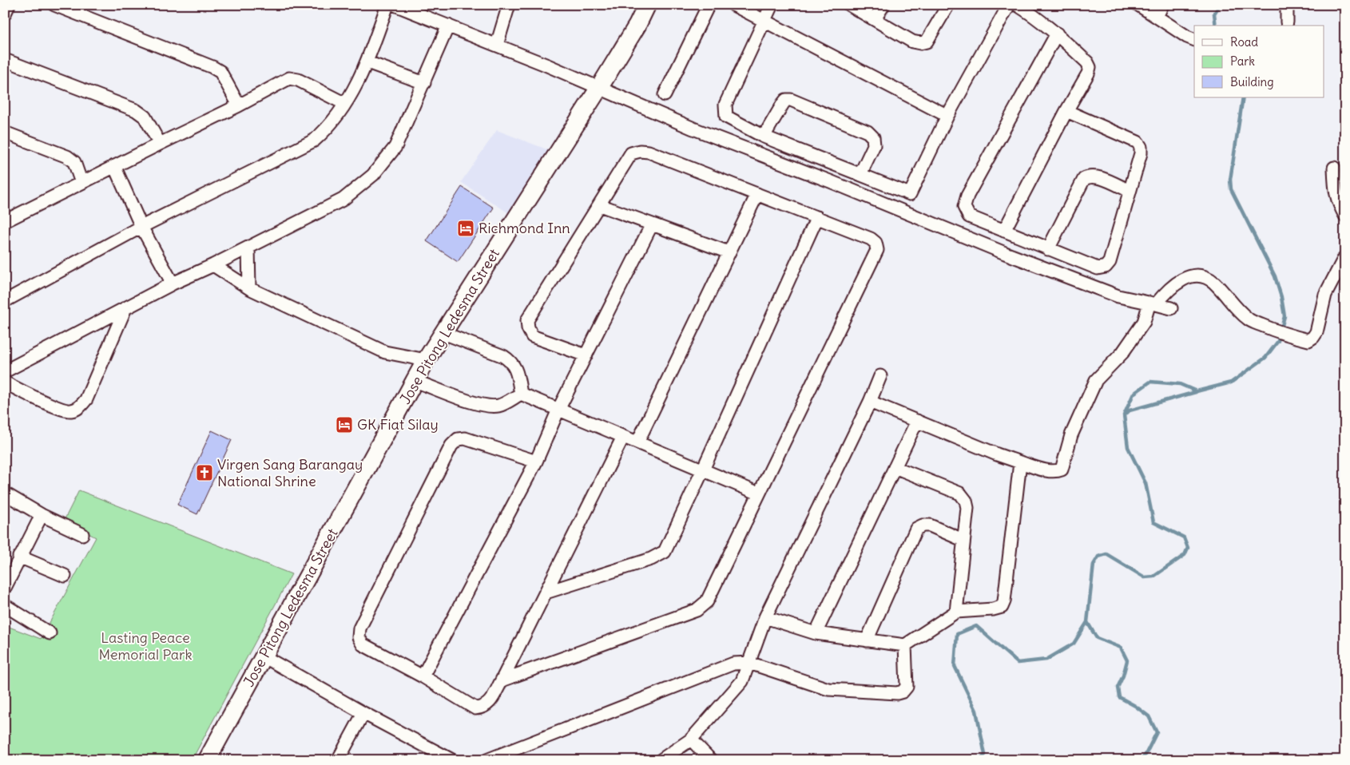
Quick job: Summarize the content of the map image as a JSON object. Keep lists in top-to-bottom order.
{
  "streets": {
    "main road": ["Jose Pitong Ledesma Street"]
  },
  "parks": ["Lasting Peace Memorial Park"],
  "places": {
    "hotel": ["Richmond Inn", "GK Fiat Silay"],
    "church": ["Virgen Sang Barangay National Shrine"]
  },
  "legend": ["Road", "Park", "Building"]
}
